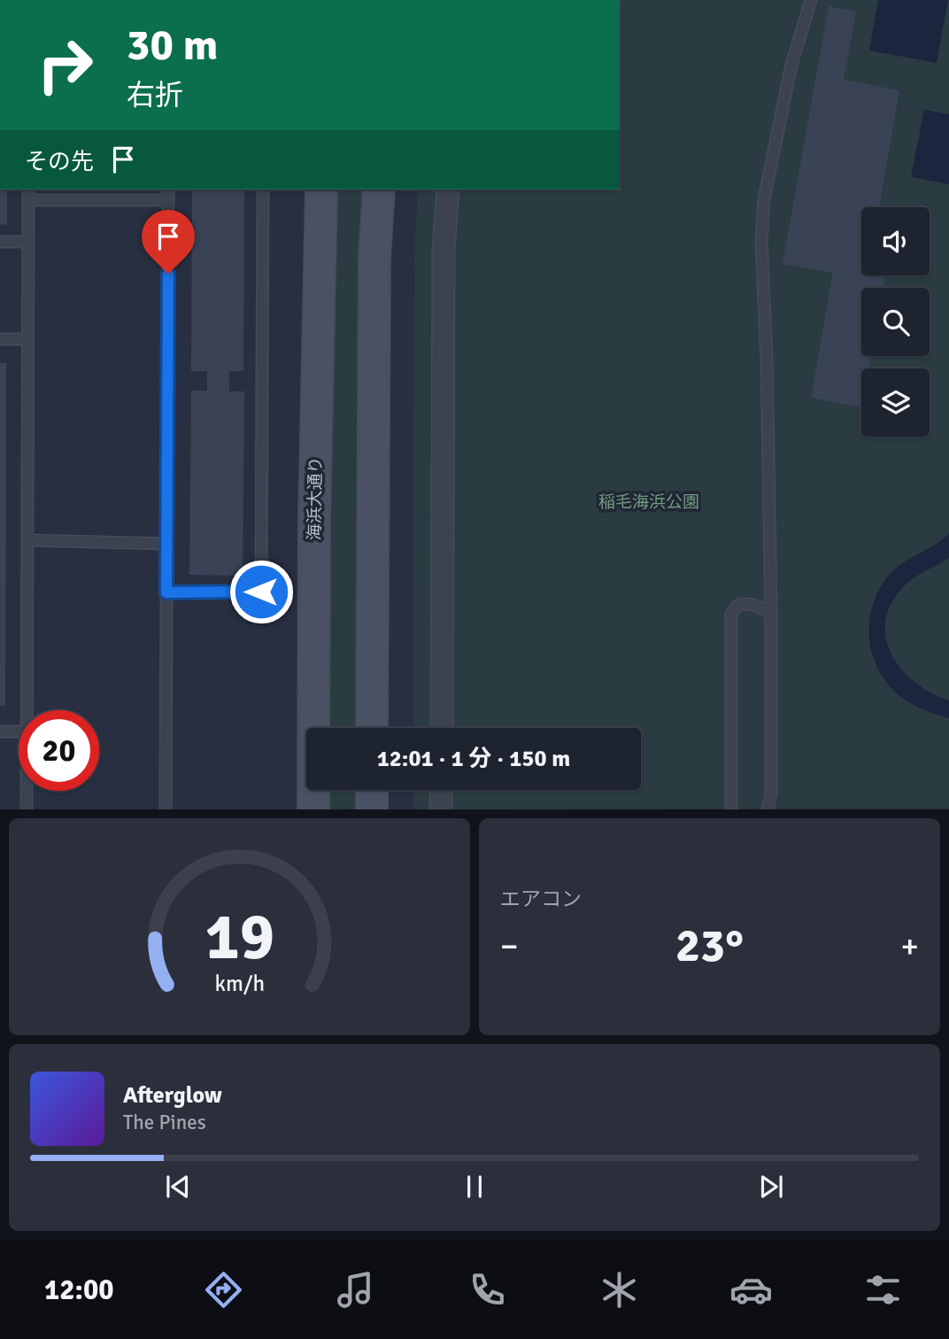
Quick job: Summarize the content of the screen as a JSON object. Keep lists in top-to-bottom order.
{
  "streets": {
    "street": ["海浜大通り"]
  },
  "parks": ["稲毛海浜公園"],
  "page": {
    "turn": ["30 m", "右折"],
    "then": "その先",
    "limit": "20",
    "trip": "12:01 · 1 分 · 150 m",
    "tile": "エアコン",
    "heat": ["−", "23°", "+"],
    "song": ["Afterglow", "The Pines"],
    "tabs": "12:00",
    "gauge": ["19", "km/h"]
  }
}
